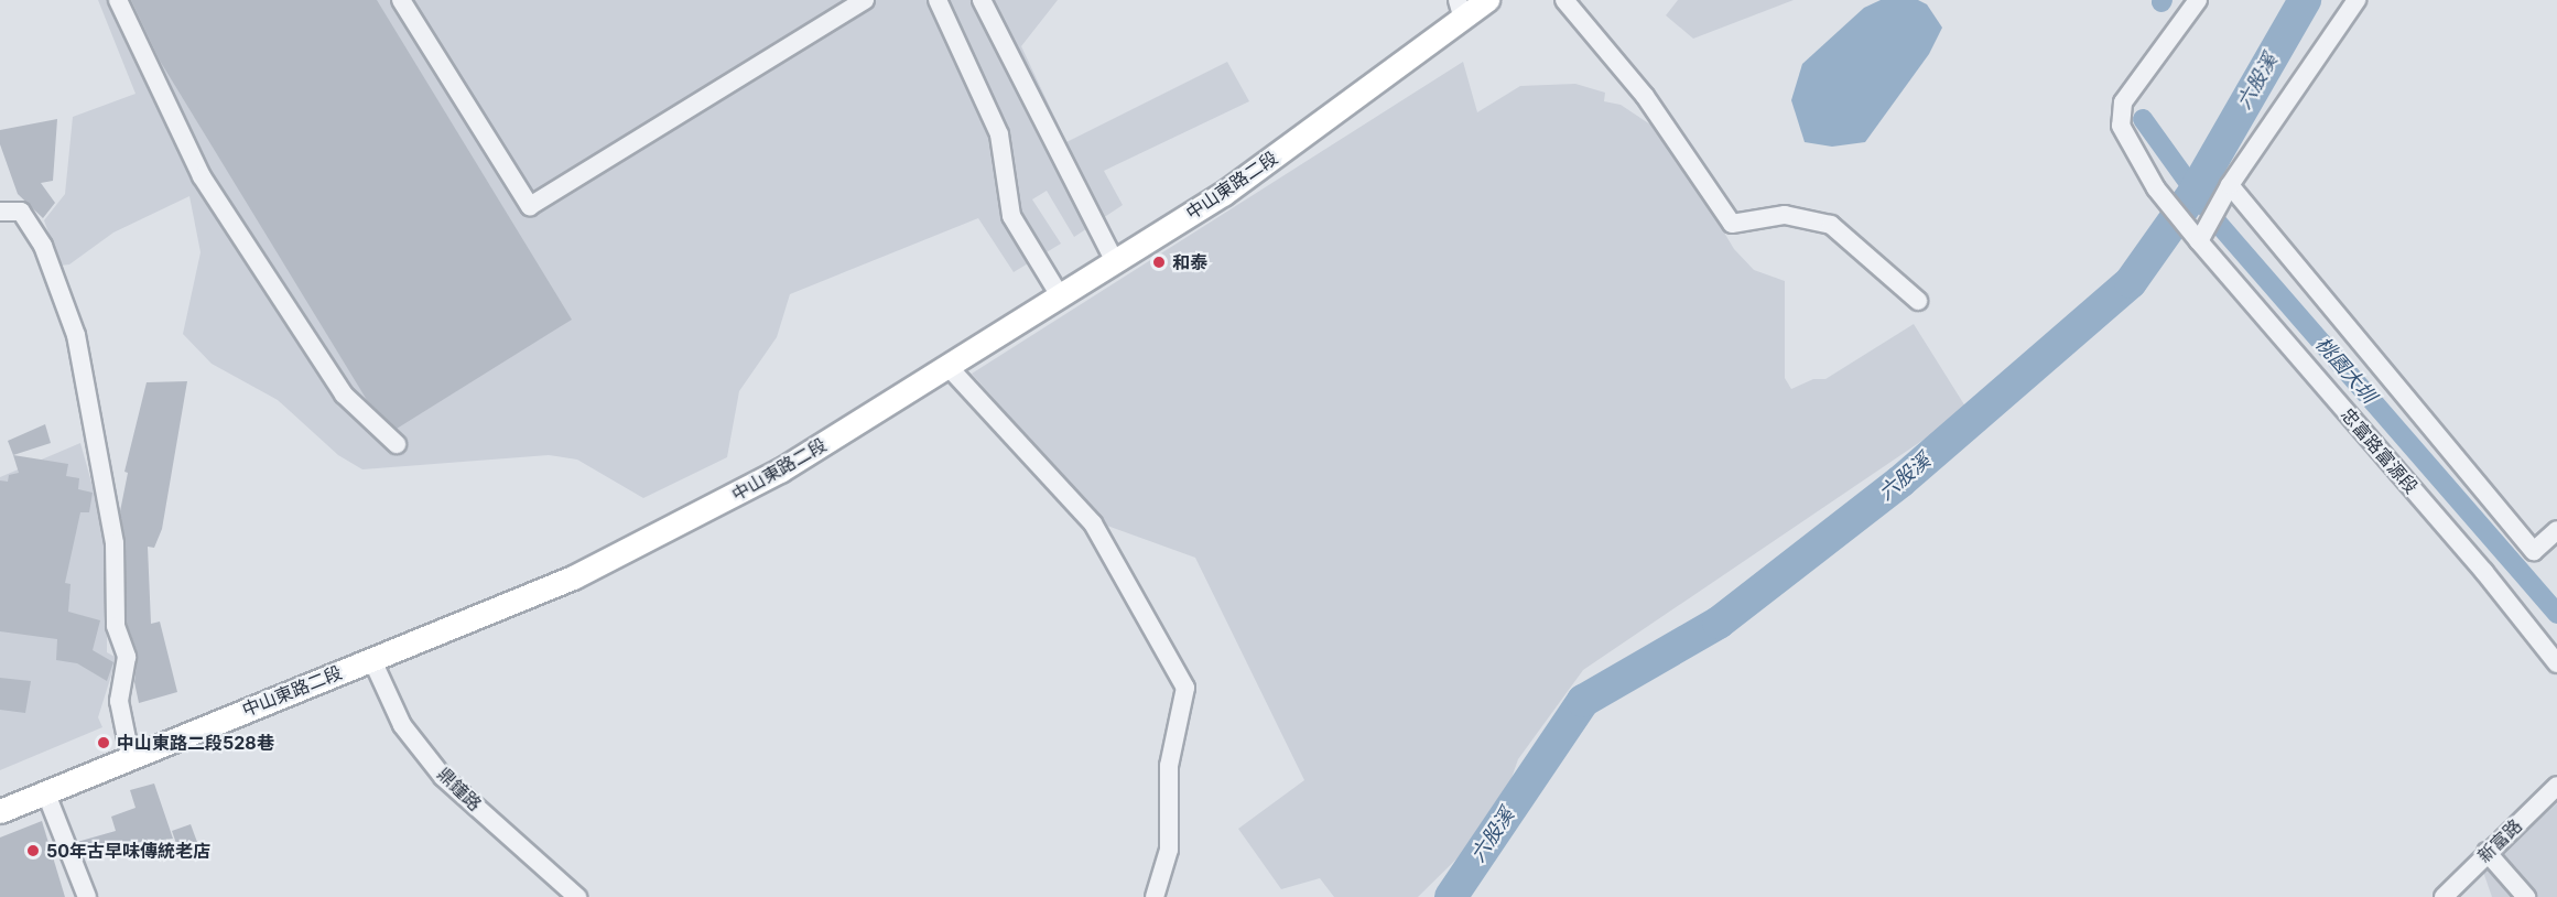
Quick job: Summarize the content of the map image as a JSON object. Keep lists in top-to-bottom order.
{
  "streets": {
    "main road": ["中山東路二段"],
    "street": ["忠富路富源段", "鼎鐘路", "新富路"]
  },
  "crossings": [
    ["中山東路二段", "鼎鐘路"]
  ],
  "water": ["六股溪", "桃園大圳"],
  "places": ["和泰", "中山東路二段528巷", "50年古早味傳統老店"]
}
